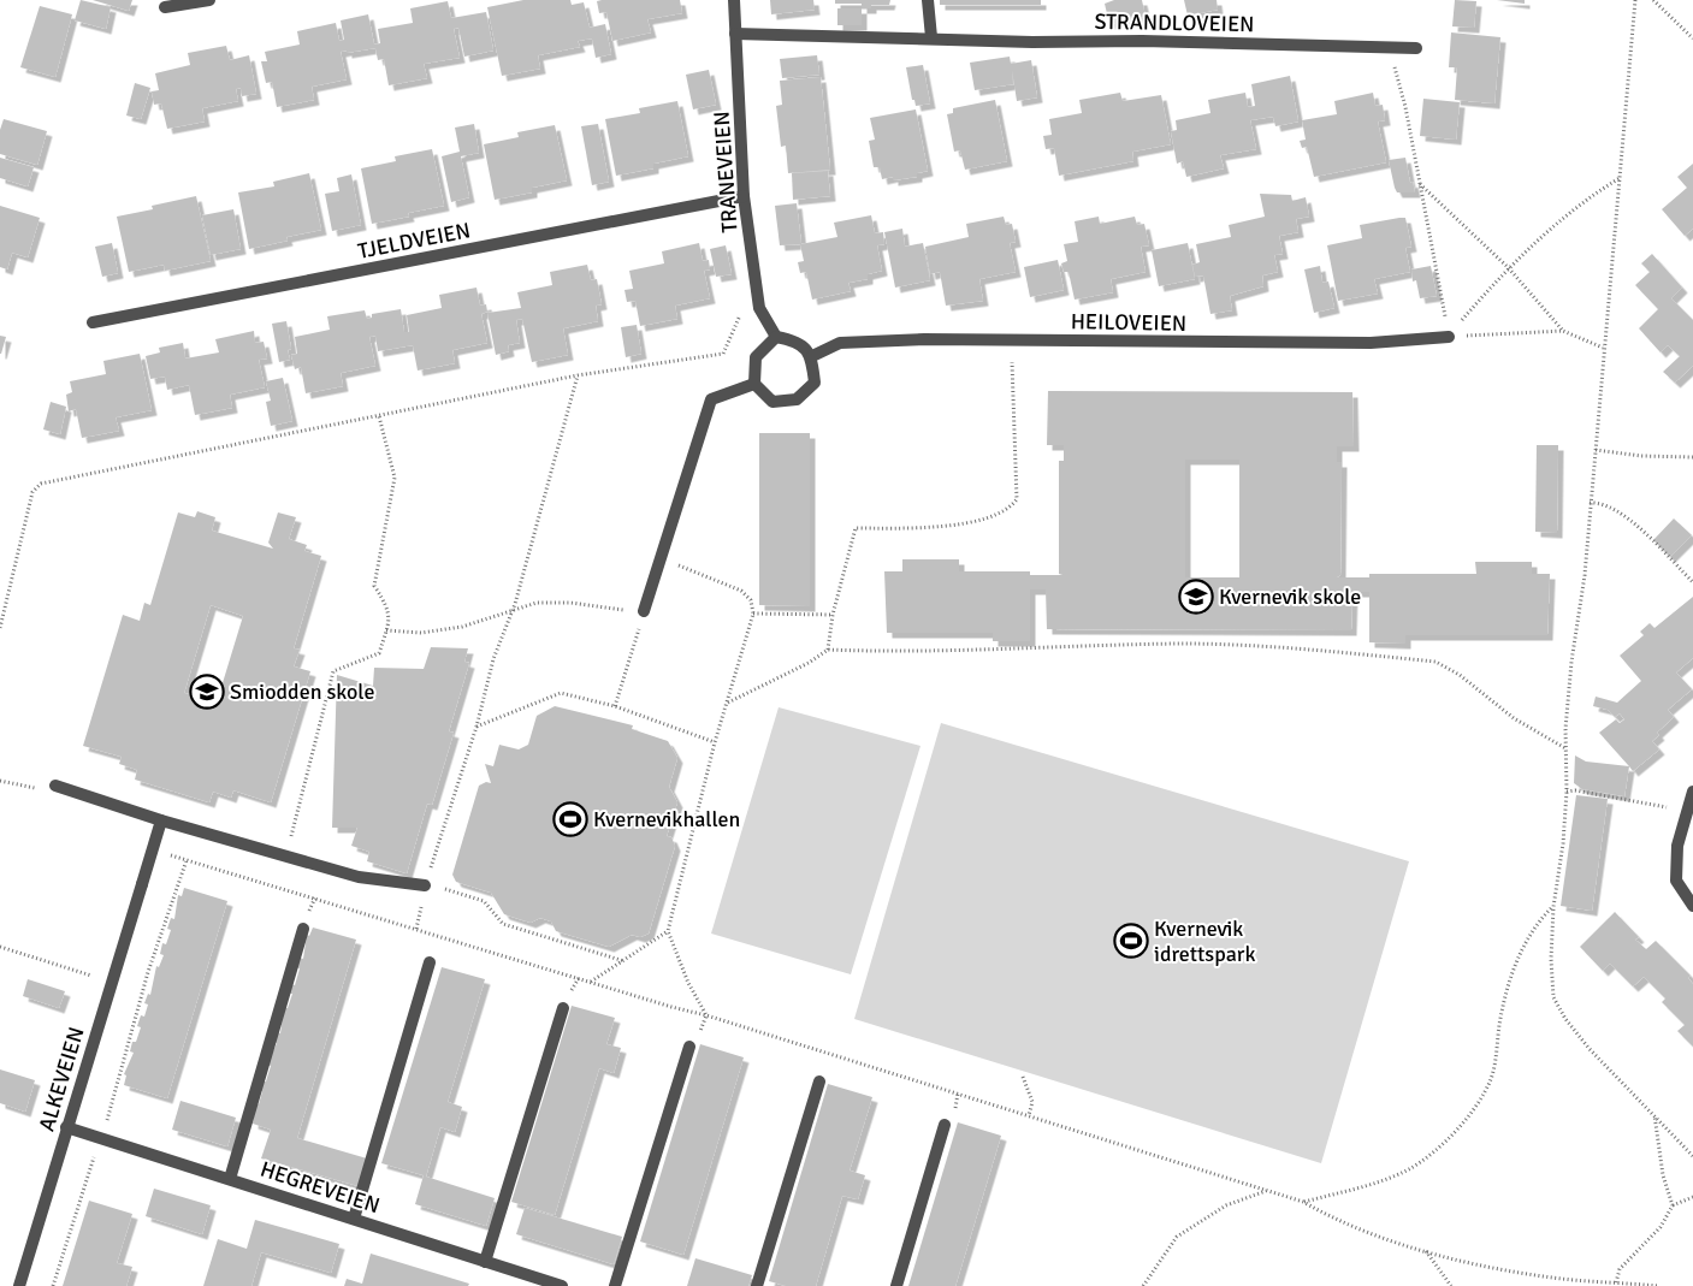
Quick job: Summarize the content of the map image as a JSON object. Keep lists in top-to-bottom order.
{
  "streets": {
    "street": [
      "STRANDLOVEIEN",
      "TRANEVEIEN",
      "TJELDVEIEN",
      "HEILOVEIEN",
      "ALKEVEIEN",
      "HEGREVEIEN"
    ]
  },
  "crossings": [
    ["STRANDLOVEIEN", "TRANEVEIEN"],
    ["TRANEVEIEN", "TJELDVEIEN"],
    ["TRANEVEIEN", "HEILOVEIEN"],
    ["ALKEVEIEN", "HEGREVEIEN"]
  ],
  "places": {
    "school or university": ["Kvernevik skole", "Smiodden skole"],
    "sports": ["Kvernevikhallen", "Kvernevik idrettspark"]
  }
}
